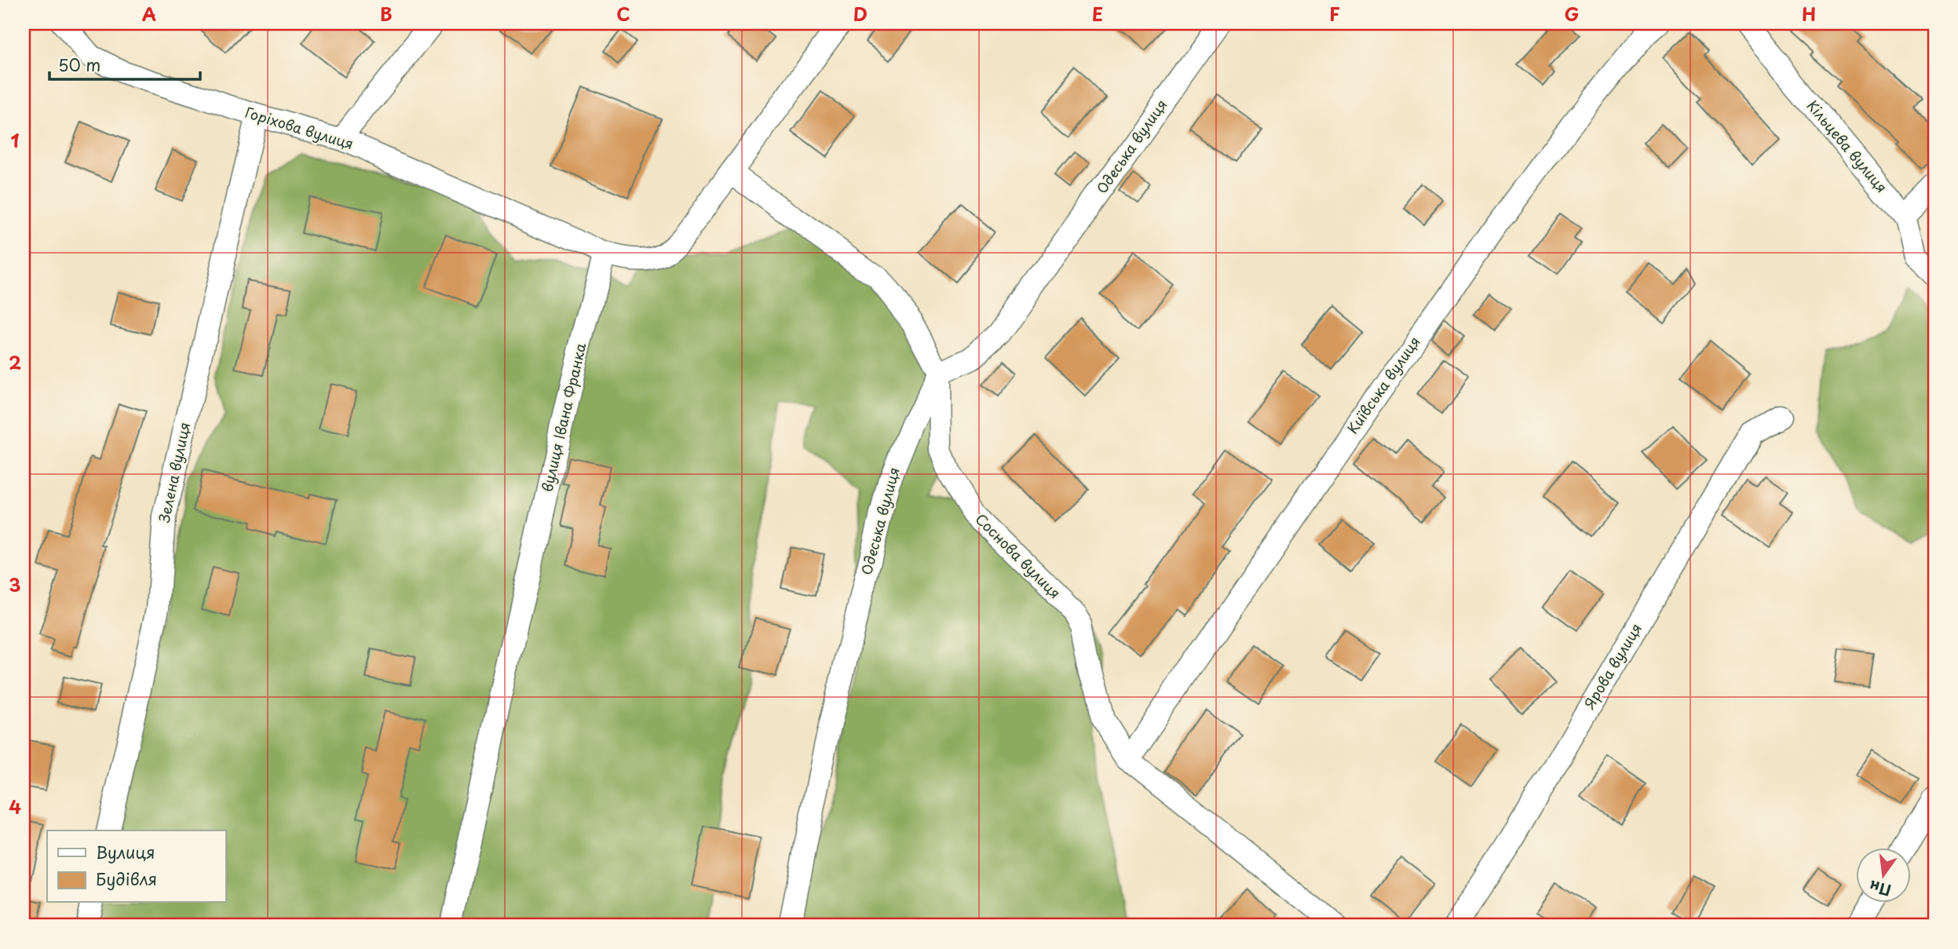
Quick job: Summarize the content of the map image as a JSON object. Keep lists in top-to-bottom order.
{
  "streets": {
    "street": [
      "Горіхова вулиця",
      "Одеська вулиця",
      "Кільцева вулиця",
      "Київська вулиця",
      "вулиця Івана Франка",
      "Зелена вулиця",
      "Соснова вулиця",
      "Ярова вулиця"
    ]
  },
  "crossings": [
    ["Горіхова вулиця", "вулиця Івана Франка"],
    ["Горіхова вулиця", "Зелена вулиця"],
    ["Одеська вулиця", "Соснова вулиця"],
    ["Київська вулиця", "Соснова вулиця"]
  ],
  "legend": ["Вулиця", "Будівля"],
  "scale_bar": "50 m",
  "north": "bottom",
  "grid": {
    "columns": [
      "A",
      "B",
      "C",
      "D",
      "E",
      "F",
      "G",
      "H"
    ],
    "rows": [
      "1",
      "2",
      "3",
      "4"
    ]
  }
}
